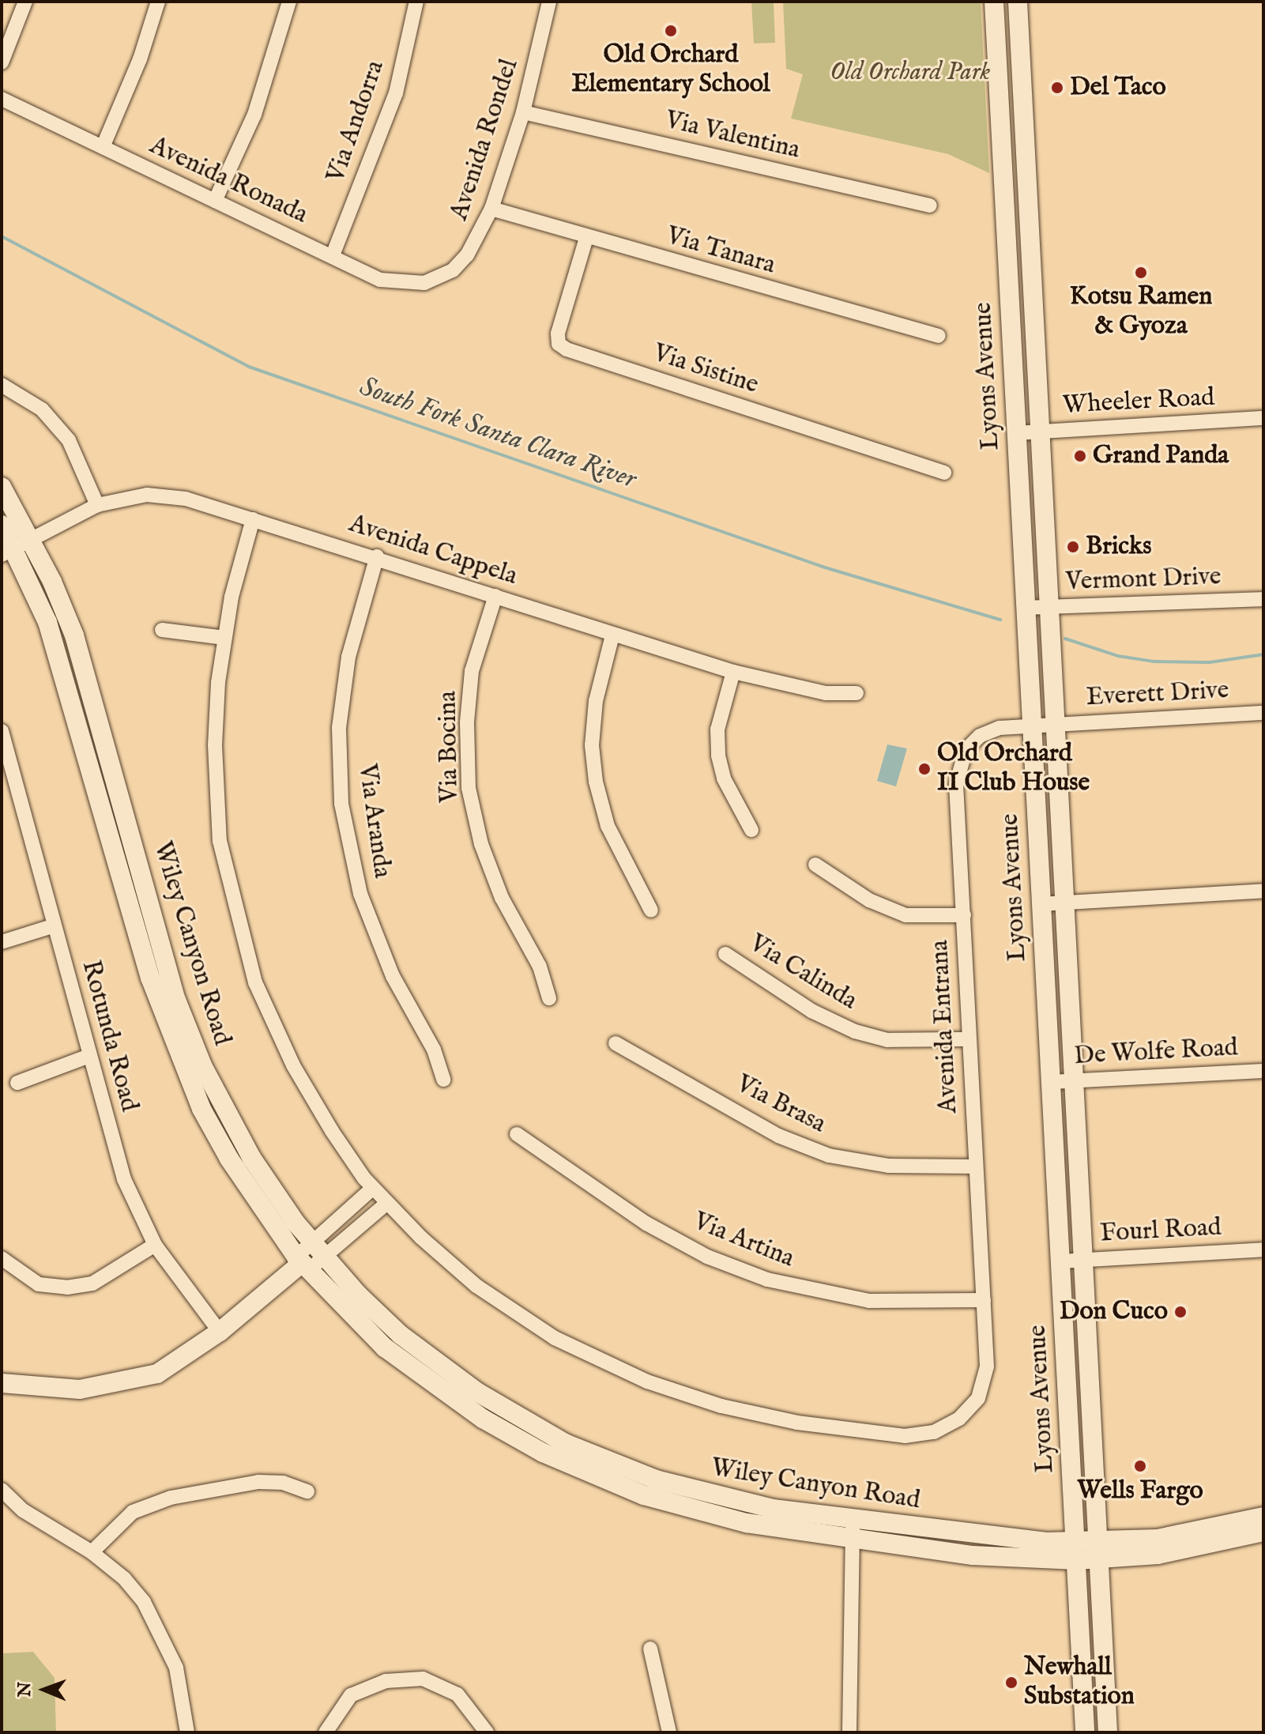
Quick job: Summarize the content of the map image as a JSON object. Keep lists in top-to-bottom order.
{
  "streets": {
    "main road": ["Lyons Avenue", "Wiley Canyon Road"],
    "street": [
      "Via Andorra",
      "Via Valentina",
      "Avenida Rondel",
      "Avenida Ronada",
      "Via Tanara",
      "Via Sistine",
      "Wheeler Road",
      "Avenida Cappela",
      "Vermont Drive",
      "Everett Drive",
      "Via Bocina",
      "Via Aranda",
      "Via Calinda",
      "Avenida Entrana",
      "Rotunda Road",
      "De Wolfe Road",
      "Via Brasa",
      "Fourl Road",
      "Via Artina"
    ]
  },
  "crossings": [
    ["Via Andorra", "Avenida Ronada"],
    ["Via Valentina", "Avenida Rondel"],
    ["Avenida Rondel", "Avenida Ronada"],
    ["Avenida Rondel", "Via Tanara"],
    ["Via Tanara", "Via Sistine"],
    ["Lyons Avenue", "Wheeler Road"],
    ["Lyons Avenue", "Vermont Drive"],
    ["Lyons Avenue", "Everett Drive"],
    ["Lyons Avenue", "Wiley Canyon Road"],
    ["Lyons Avenue", "Avenida Entrana"],
    ["Lyons Avenue", "De Wolfe Road"],
    ["Lyons Avenue", "Fourl Road"],
    ["Avenida Cappela", "Via Bocina"],
    ["Avenida Cappela", "Via Aranda"],
    ["Avenida Cappela", "Wiley Canyon Road"],
    ["Everett Drive", "Avenida Entrana"],
    ["Via Calinda", "Avenida Entrana"],
    ["Avenida Entrana", "Via Brasa"],
    ["Avenida Entrana", "Via Artina"]
  ],
  "water": ["South Fork Santa Clara River"],
  "parks": ["Old Orchard Park"],
  "places": [
    "Old Orchard Elementary School",
    "Del Taco",
    "Kotsu Ramen & Gyoza",
    "Grand Panda",
    "Bricks",
    "Old Orchard II Club House",
    "Don Cuco",
    "Wells Fargo",
    "Newhall Substation"
  ],
  "north": "left"
}
